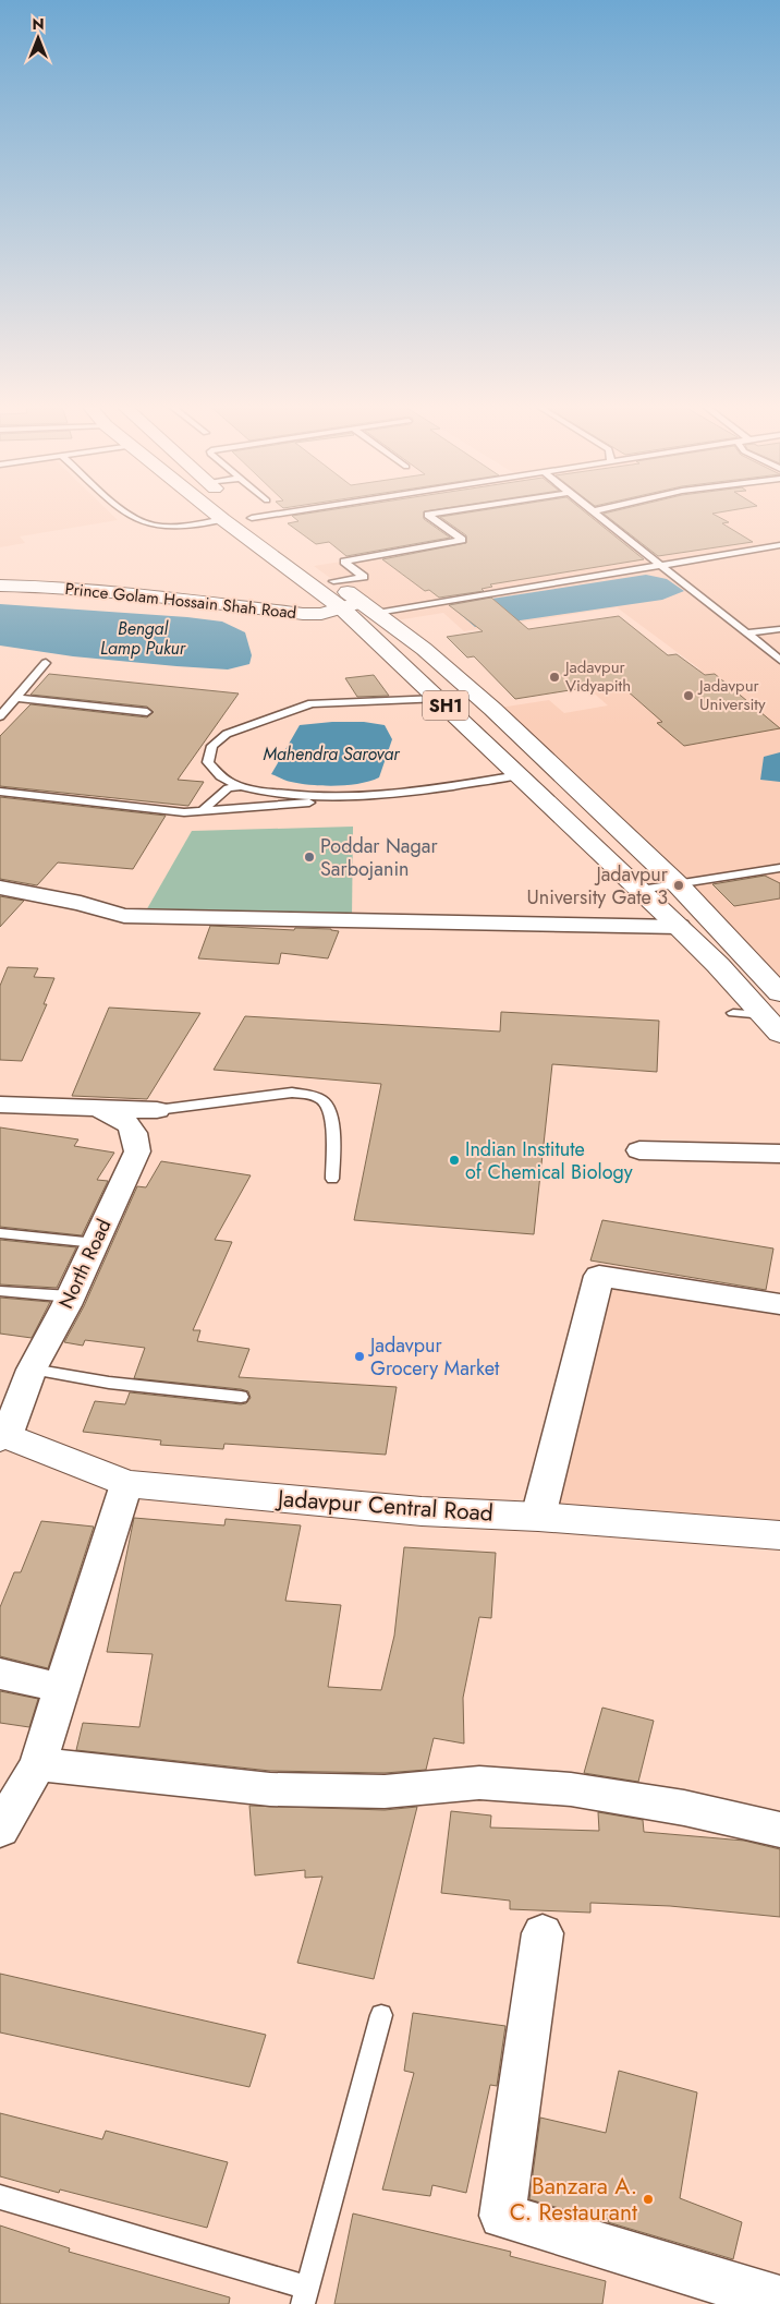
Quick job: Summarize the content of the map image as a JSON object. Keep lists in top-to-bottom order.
{
  "streets": {
    "main road": ["Prince Golam Hossain Shah Road", "SH1", "Jadavpur Central Road"],
    "street": ["North Road"]
  },
  "crossings": [
    ["Prince Golam Hossain Shah Road", "SH1"],
    ["North Road", "Jadavpur Central Road"]
  ],
  "water": ["Bengal Lamp Pukur", "Mahendra Sarovar"],
  "places": [
    "Jadavpur Vidyapith",
    "Jadavpur University",
    "Poddar Nagar Sarbojanin",
    "Jadavpur University Gate 3",
    "Indian Institute of Chemical Biology",
    "Jadavpur Grocery Market",
    "Banzara A. C. Restaurant"
  ],
  "north": "top"
}
